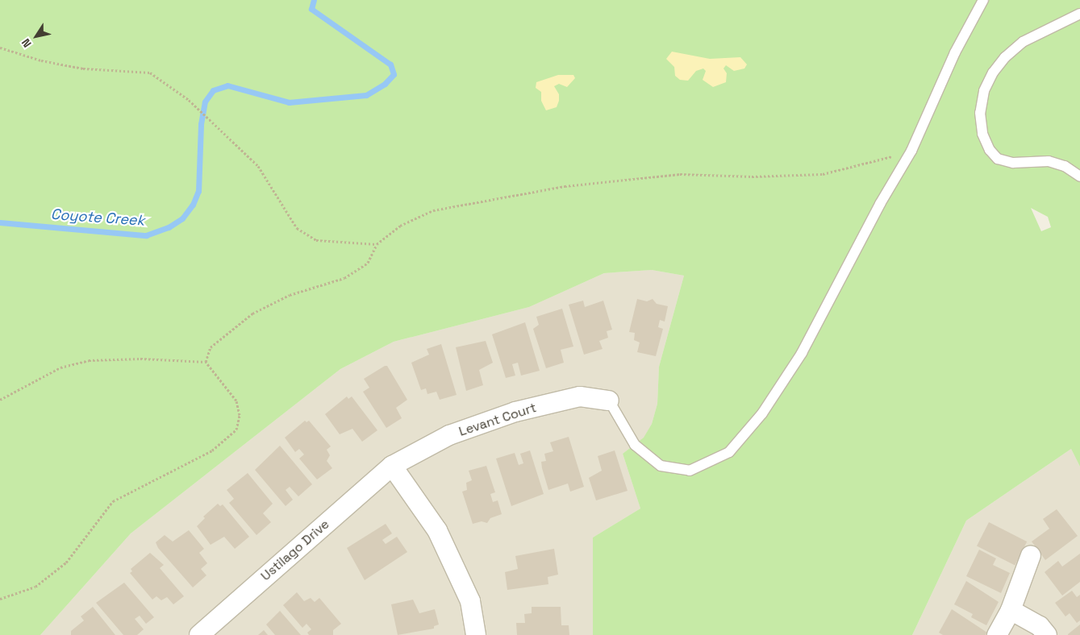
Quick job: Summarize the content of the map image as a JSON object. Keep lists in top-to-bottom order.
{
  "streets": {
    "street": ["Levant Court", "Ustilago Drive"]
  },
  "crossings": [
    ["Levant Court", "Ustilago Drive"]
  ],
  "water": ["Coyote Creek"],
  "north": "bottom left"
}
